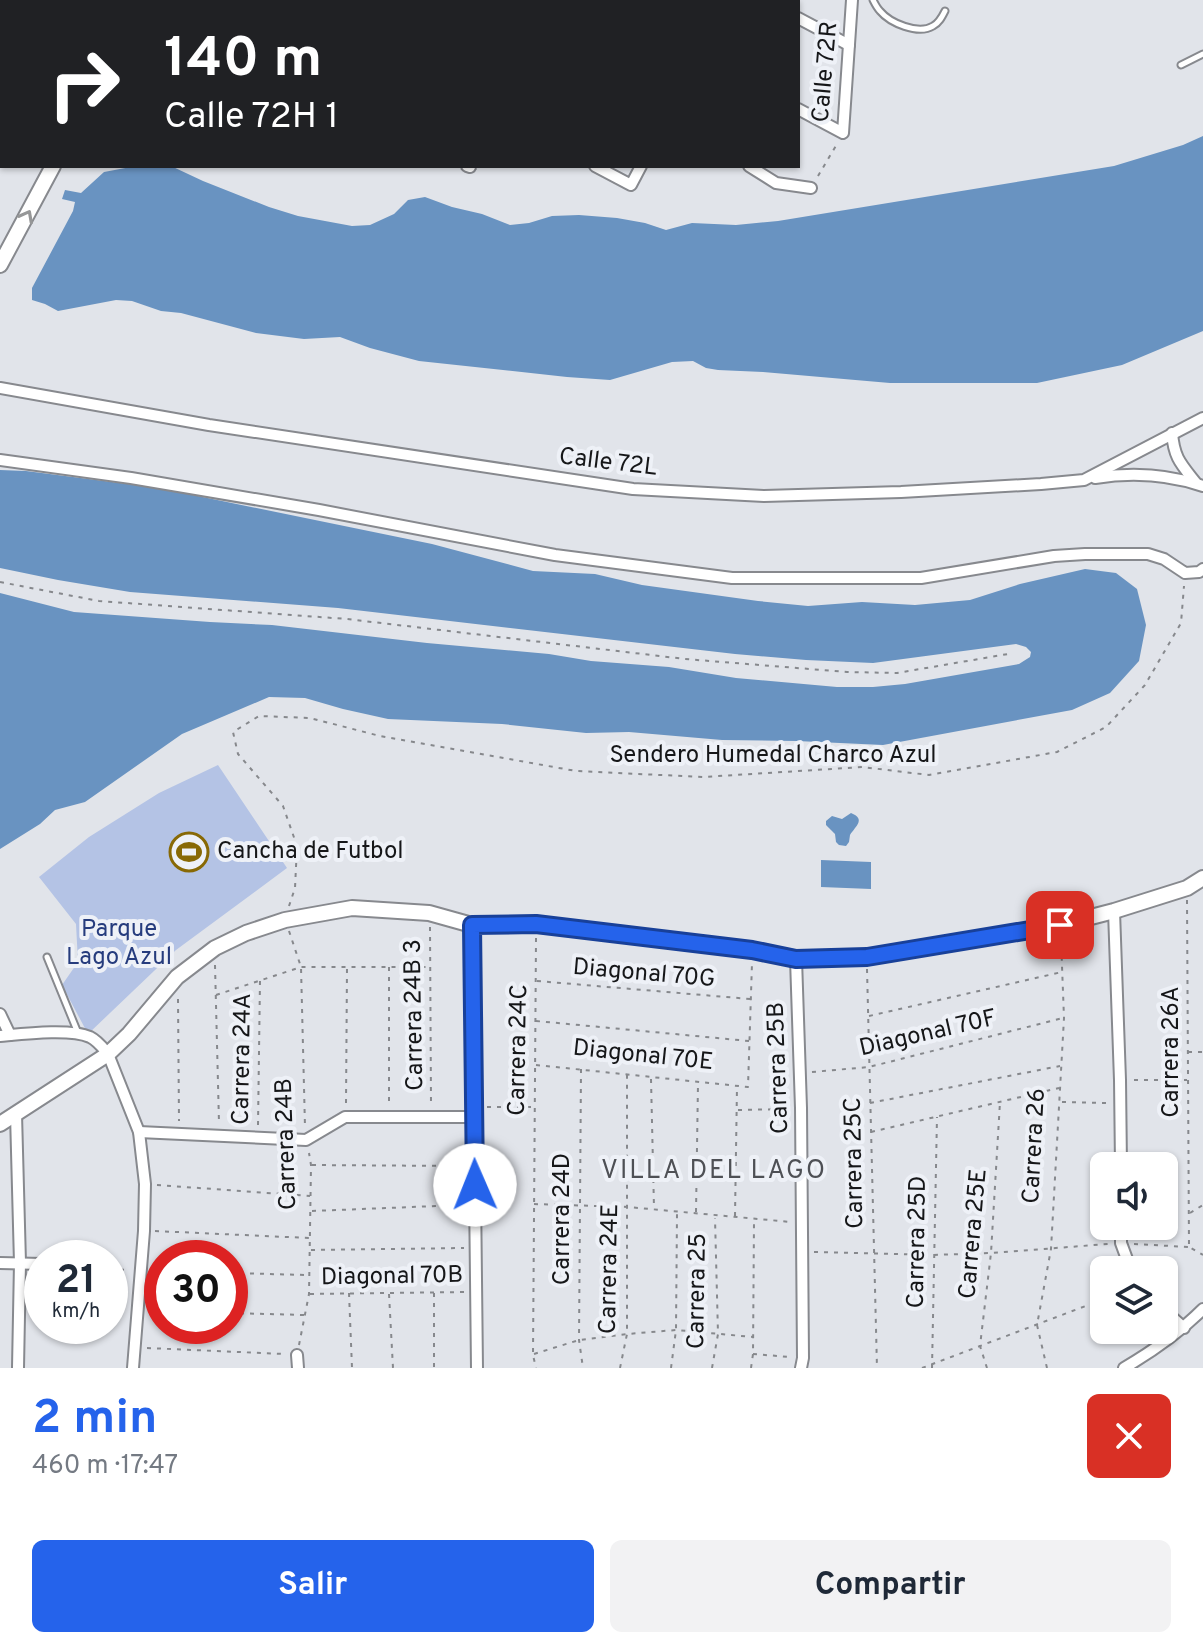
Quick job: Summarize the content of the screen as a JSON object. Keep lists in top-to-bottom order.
{
  "streets": {
    "street": ["Calle 72R", "Calle 72L", "Carrera 25B"],
    "path": [
      "Sendero Humedal Charco Azul",
      "Diagonal 70G",
      "Carrera 24B 3",
      "Diagonal 70F",
      "Carrera 24C",
      "Carrera 26A",
      "Diagonal 70E",
      "Carrera 24A",
      "Carrera 24B",
      "Carrera 26",
      "Carrera 25C",
      "Carrera 24D",
      "Carrera 25E",
      "Carrera 25D",
      "Carrera 24E",
      "Diagonal 70B",
      "Carrera 25"
    ]
  },
  "crossings": [
    ["Sendero Humedal Charco Azul", "Carrera 24B"],
    ["Diagonal 70G", "Carrera 24C"],
    ["Diagonal 70F", "Carrera 25B"],
    ["Diagonal 70F", "Carrera 26"],
    ["Diagonal 70F", "Carrera 25C"],
    ["Carrera 24C", "Diagonal 70E"],
    ["Diagonal 70E", "Carrera 24D"],
    ["Diagonal 70E", "Carrera 24E"],
    ["Diagonal 70E", "Carrera 25"],
    ["Carrera 24B", "Diagonal 70B"]
  ],
  "districts": ["VILLA DEL LAGO"],
  "parks": ["Parque Lago Azul"],
  "places": {
    "sports": ["Cancha de Futbol"]
  },
  "page": {
    "turn": ["140 m", "Calle 72H 1"],
    "speed": "21 km/h",
    "limit": "30",
    "heading": ["2 min", "460 m · 17:47"],
    "buttons": ["Salir", "Compartir"]
  }
}
